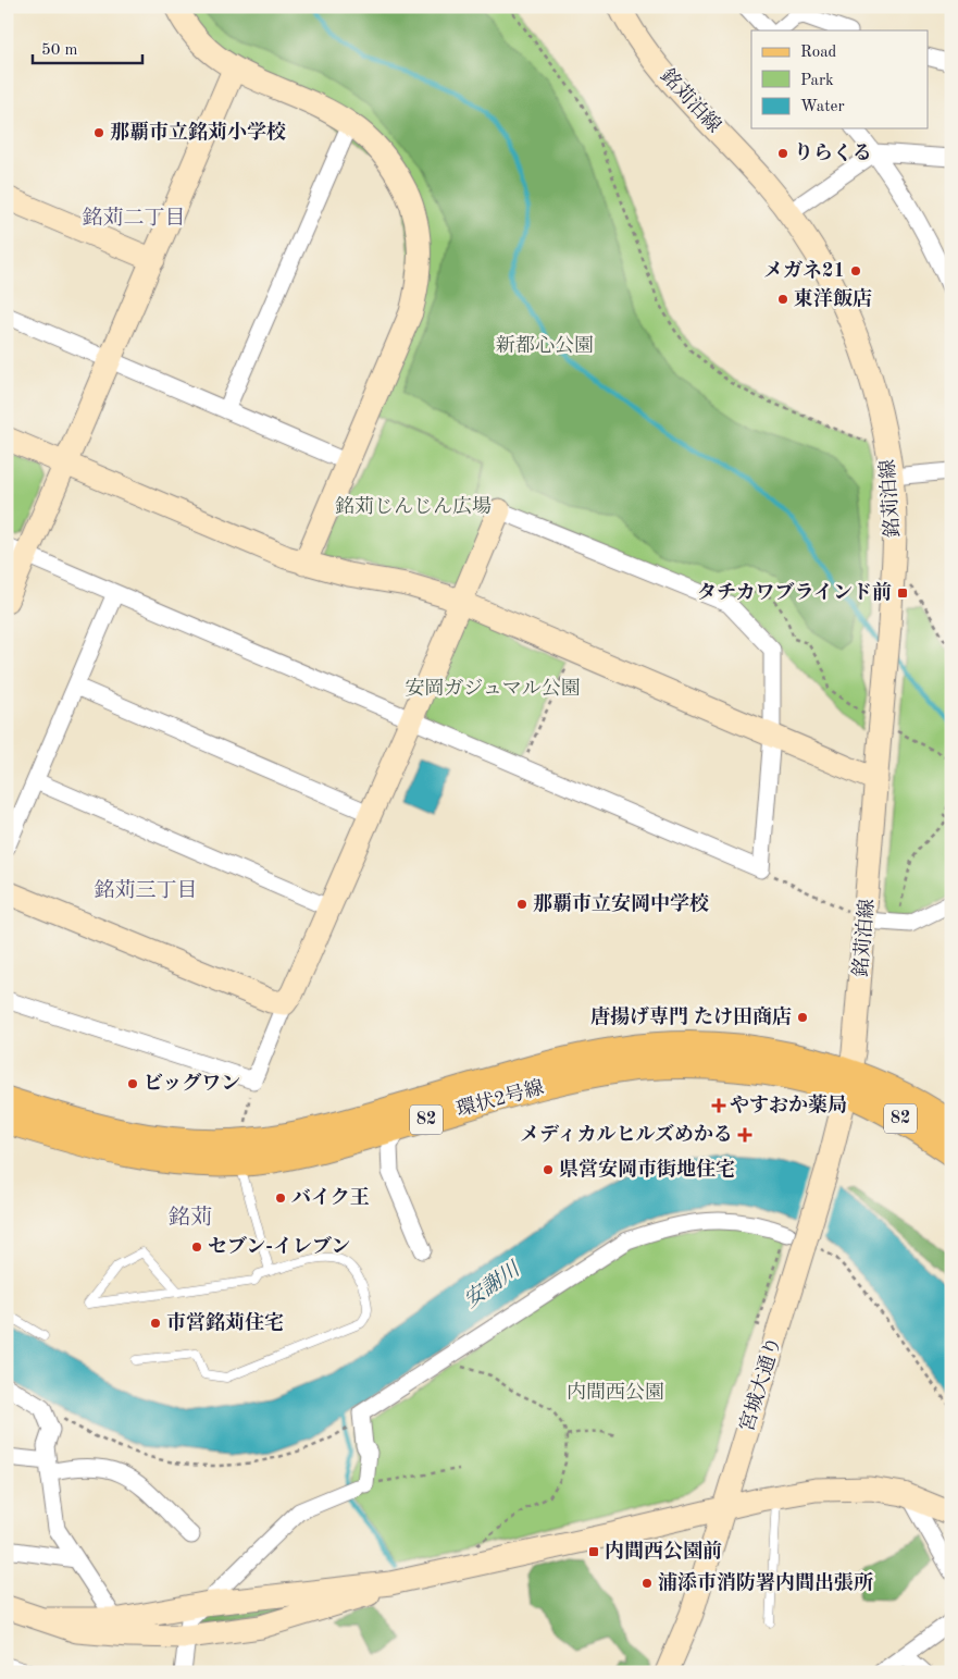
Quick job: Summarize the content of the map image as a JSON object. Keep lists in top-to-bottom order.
{
  "streets": {
    "main road": ["環状2号線", "82"],
    "street": ["銘苅泊線", "宮城大通り"]
  },
  "crossings": [
    ["銘苅泊線", "環状2号線"],
    ["銘苅泊線", "宮城大通り"],
    ["環状2号線", "宮城大通り"]
  ],
  "districts": ["銘苅二丁目", "銘苅三丁目", "銘苅"],
  "water": ["安謝川"],
  "parks": [
    "新都心公園",
    "銘苅じんじん広場",
    "安岡ガジュマル公園",
    "内間西公園"
  ],
  "places": {
    "other": [
      "那覇市立銘苅小学校",
      "りらくる",
      "メガネ21",
      "東洋飯店",
      "那覇市立安岡中学校",
      "唐揚げ専門 たけ田商店",
      "ビッグワン",
      "県営安岡市街地住宅",
      "バイク王",
      "セブン-イレブン",
      "市営銘苅住宅",
      "浦添市消防署内間出張所"
    ],
    "transit": ["タチカワブラインド前", "内間西公園前"],
    "health": ["やすおか薬局", "メディカルヒルズめかる"]
  },
  "legend": ["Road", "Park", "Water"],
  "scale_bar": "50 m"
}
